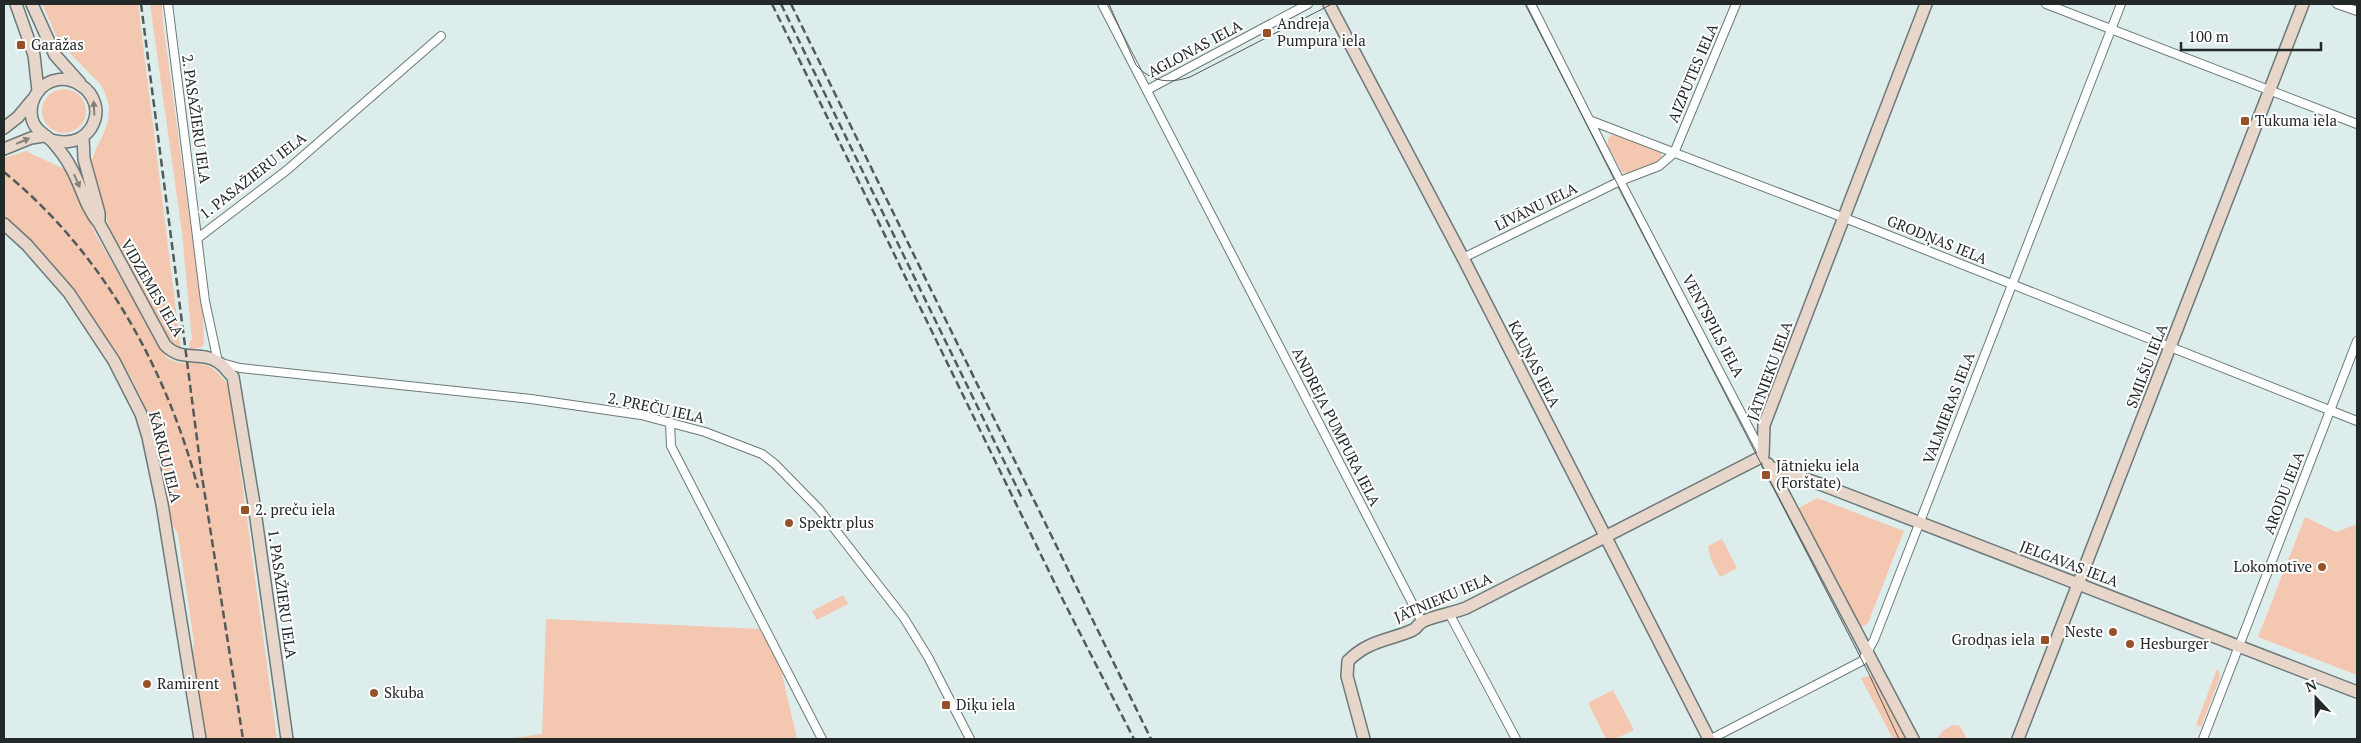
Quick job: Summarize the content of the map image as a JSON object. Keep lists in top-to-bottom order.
{
  "streets": {
    "street": [
      "AGLONAS IELA",
      "AIZPUTES IELA",
      "2. PASAŽIERU IELA",
      "1. PASAŽIERU IELA",
      "LĪVĀNU IELA",
      "GRODŅAS IELA",
      "VIDZEMES IELA",
      "VENTSPILS IELA",
      "KAUŅAS IELA",
      "SMILŠU IELA",
      "JĀTNIEKU IELA",
      "2. PREČU IELA",
      "VALMIERAS IELA",
      "ANDREJA PUMPURA IELA",
      "KĀRKLU IELA",
      "ARODU IELA",
      "JELGAVAS IELA"
    ]
  },
  "crossings": [
    ["AGLONAS IELA", "ANDREJA PUMPURA IELA"],
    ["AIZPUTES IELA", "LĪVĀNU IELA"],
    ["AIZPUTES IELA", "GRODŅAS IELA"],
    ["2. PASAŽIERU IELA", "1. PASAŽIERU IELA"],
    ["1. PASAŽIERU IELA", "VIDZEMES IELA"],
    ["1. PASAŽIERU IELA", "2. PREČU IELA"],
    ["LĪVĀNU IELA", "GRODŅAS IELA"],
    ["LĪVĀNU IELA", "VENTSPILS IELA"],
    ["LĪVĀNU IELA", "KAUŅAS IELA"],
    ["GRODŅAS IELA", "VENTSPILS IELA"],
    ["GRODŅAS IELA", "SMILŠU IELA"],
    ["GRODŅAS IELA", "JĀTNIEKU IELA"],
    ["GRODŅAS IELA", "VALMIERAS IELA"],
    ["GRODŅAS IELA", "ARODU IELA"],
    ["VIDZEMES IELA", "2. PREČU IELA"],
    ["VENTSPILS IELA", "JĀTNIEKU IELA"],
    ["VENTSPILS IELA", "VALMIERAS IELA"],
    ["VENTSPILS IELA", "JELGAVAS IELA"],
    ["KAUŅAS IELA", "JĀTNIEKU IELA"],
    ["KAUŅAS IELA", "VALMIERAS IELA"],
    ["SMILŠU IELA", "JELGAVAS IELA"],
    ["JĀTNIEKU IELA", "ANDREJA PUMPURA IELA"],
    ["VALMIERAS IELA", "JELGAVAS IELA"],
    ["ARODU IELA", "JELGAVAS IELA"]
  ],
  "places": {
    "transit": [
      "Andreja Pumpura iela",
      "Garāžas",
      "Tukuma iela",
      "Jātnieku iela (Forštate)",
      "2. preču iela",
      "Grodņas iela",
      "Diķu iela"
    ],
    "other": [
      "Spektr plus",
      "Lokomotīve",
      "Neste",
      "Hesburger",
      "Ramirent",
      "Skuba"
    ]
  },
  "scale_bar": "100 m",
  "north": "top"
}
